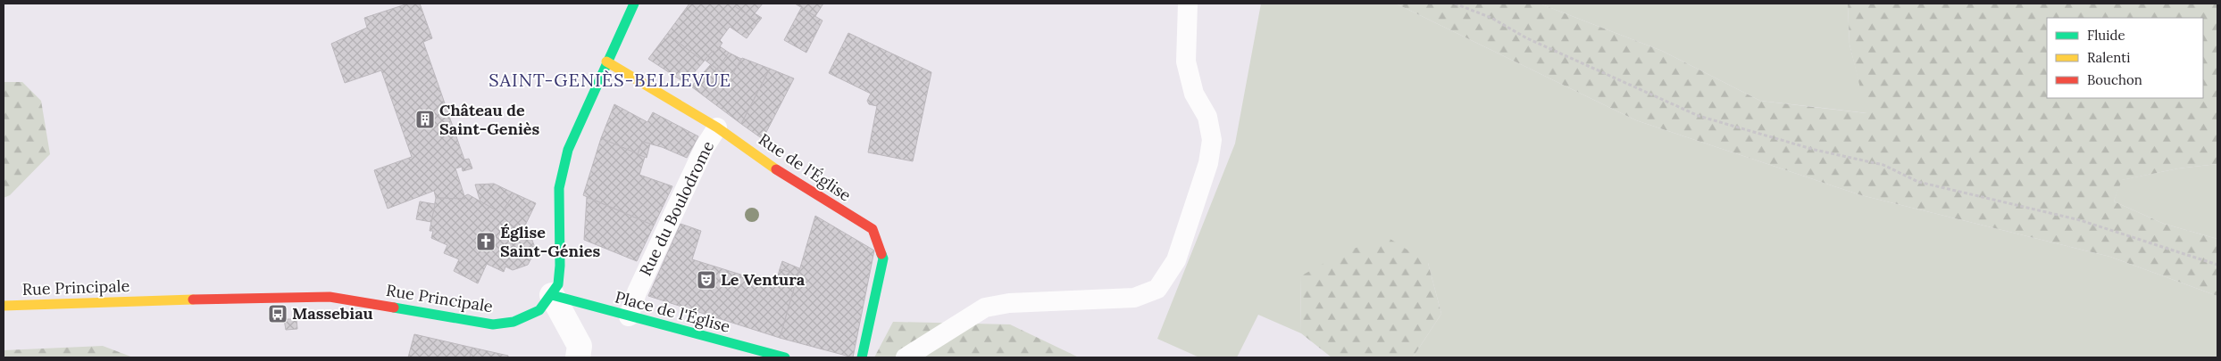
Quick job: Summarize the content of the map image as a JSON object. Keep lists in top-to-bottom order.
{
  "streets": {
    "main road": ["Rue de l'Église", "Rue Principale", "Place de l'Église"],
    "lane": ["Rue du Boulodrome"]
  },
  "crossings": [
    ["Rue de l'Église", "Rue du Boulodrome"],
    ["Rue de l'Église", "Rue Principale"],
    ["Rue du Boulodrome", "Place de l'Église"],
    ["Rue Principale", "Place de l'Église"]
  ],
  "districts": ["SAINT-GENIÈS-BELLEVUE"],
  "places": {
    "building": ["Château de Saint-Geniès"],
    "church": ["Église Saint-Génies"],
    "theatre": ["Le Ventura"],
    "bus stop": ["Massebiau"]
  },
  "legend": ["Fluide", "Ralenti", "Bouchon"]
}
